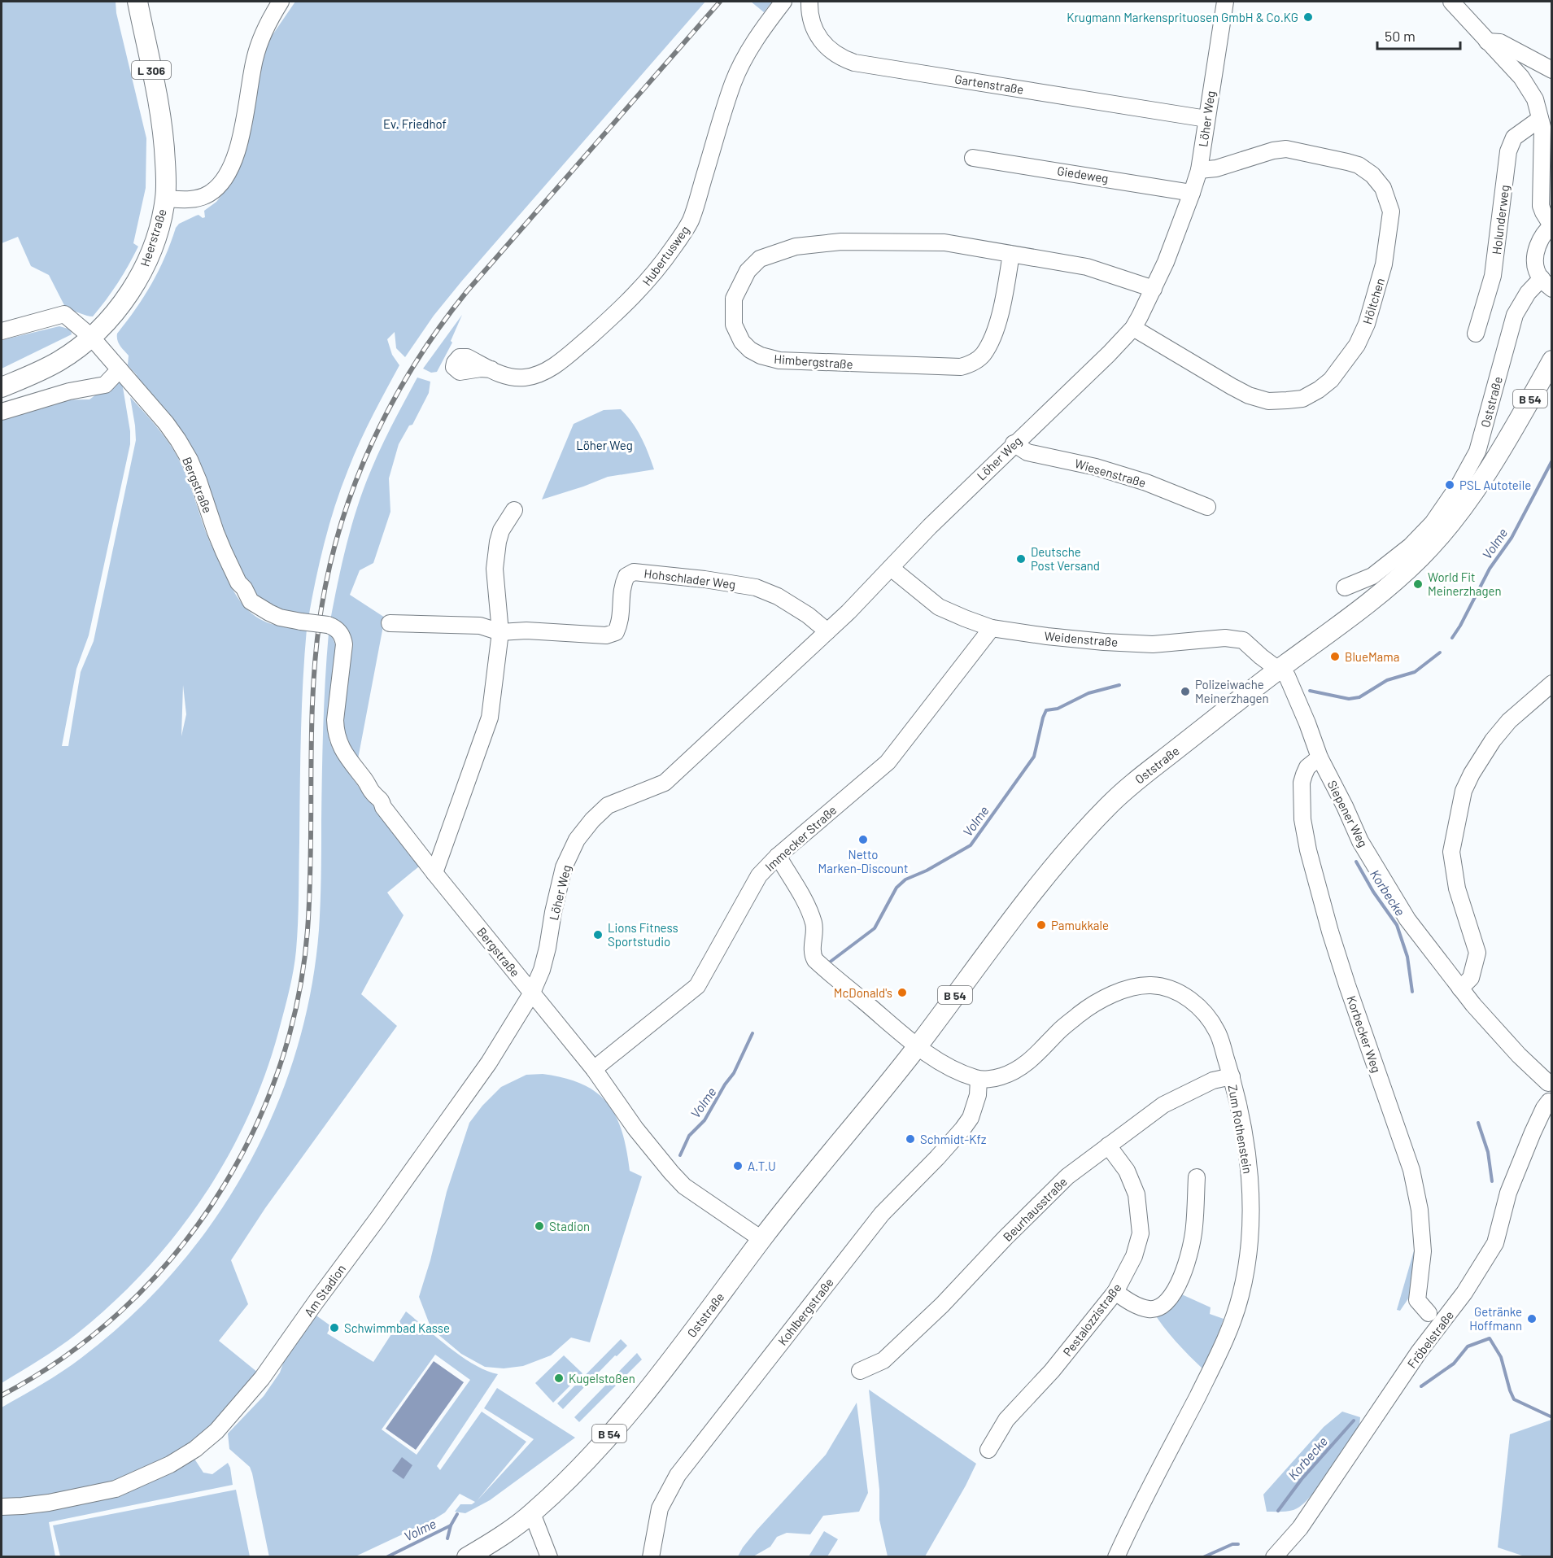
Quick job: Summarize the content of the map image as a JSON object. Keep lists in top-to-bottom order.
{
  "streets": {
    "main road": [
      "L 306",
      "Heerstraße",
      "B 54",
      "Oststraße"
    ],
    "street": [
      "Gartenstraße",
      "Löher Weg",
      "Giedeweg",
      "Holunderweg",
      "Hubertusweg",
      "Höltchen",
      "Himbergstraße",
      "Wiesenstraße",
      "Bergstraße",
      "Hohschlader Weg",
      "Weidenstraße",
      "Siepener Weg",
      "Immecker Straße",
      "Korbecker Weg",
      "Zum Rothenstein",
      "Beurhausstraße",
      "Am Stadion",
      "Kohlbergstraße",
      "Pestalozzistraße",
      "Fröbelstraße"
    ]
  },
  "crossings": [
    ["L 306", "Heerstraße"],
    ["Gartenstraße", "Löher Weg"],
    ["Löher Weg", "Giedeweg"],
    ["Löher Weg", "Höltchen"],
    ["Löher Weg", "Himbergstraße"],
    ["Löher Weg", "Wiesenstraße"],
    ["Löher Weg", "Bergstraße"],
    ["Löher Weg", "Hohschlader Weg"],
    ["Löher Weg", "Weidenstraße"],
    ["Löher Weg", "Am Stadion"],
    ["Holunderweg", "Oststraße"],
    ["Heerstraße", "Bergstraße"],
    ["Oststraße", "Bergstraße"],
    ["Oststraße", "Weidenstraße"],
    ["Oststraße", "Siepener Weg"],
    ["Oststraße", "Zum Rothenstein"],
    ["Bergstraße", "Immecker Straße"],
    ["Bergstraße", "Am Stadion"],
    ["Weidenstraße", "Siepener Weg"],
    ["Weidenstraße", "Immecker Straße"],
    ["Siepener Weg", "Korbecker Weg"],
    ["Siepener Weg", "Fröbelstraße"],
    ["Zum Rothenstein", "Beurhausstraße"],
    ["Zum Rothenstein", "Kohlbergstraße"],
    ["Beurhausstraße", "Pestalozzistraße"]
  ],
  "water": ["Volme", "Korbecke"],
  "parks": ["Ev. Friedhof", "Löher Weg"],
  "places": [
    "Krugmann Markensprituosen GmbH & Co.KG",
    "PSL Autoteile",
    "Deutsche Post Versand",
    "World Fit Meinerzhagen",
    "BlueMama",
    "Polizeiwache Meinerzhagen",
    "Netto Marken-Discount",
    "Pamukkale",
    "Lions Fitness Sportstudio",
    "McDonald's",
    "Schmidt-Kfz",
    "A.T.U",
    "Stadion",
    "Getränke Hoffmann",
    "Schwimmbad Kasse",
    "Kugelstoßen"
  ],
  "scale_bar": "50 m"
}
